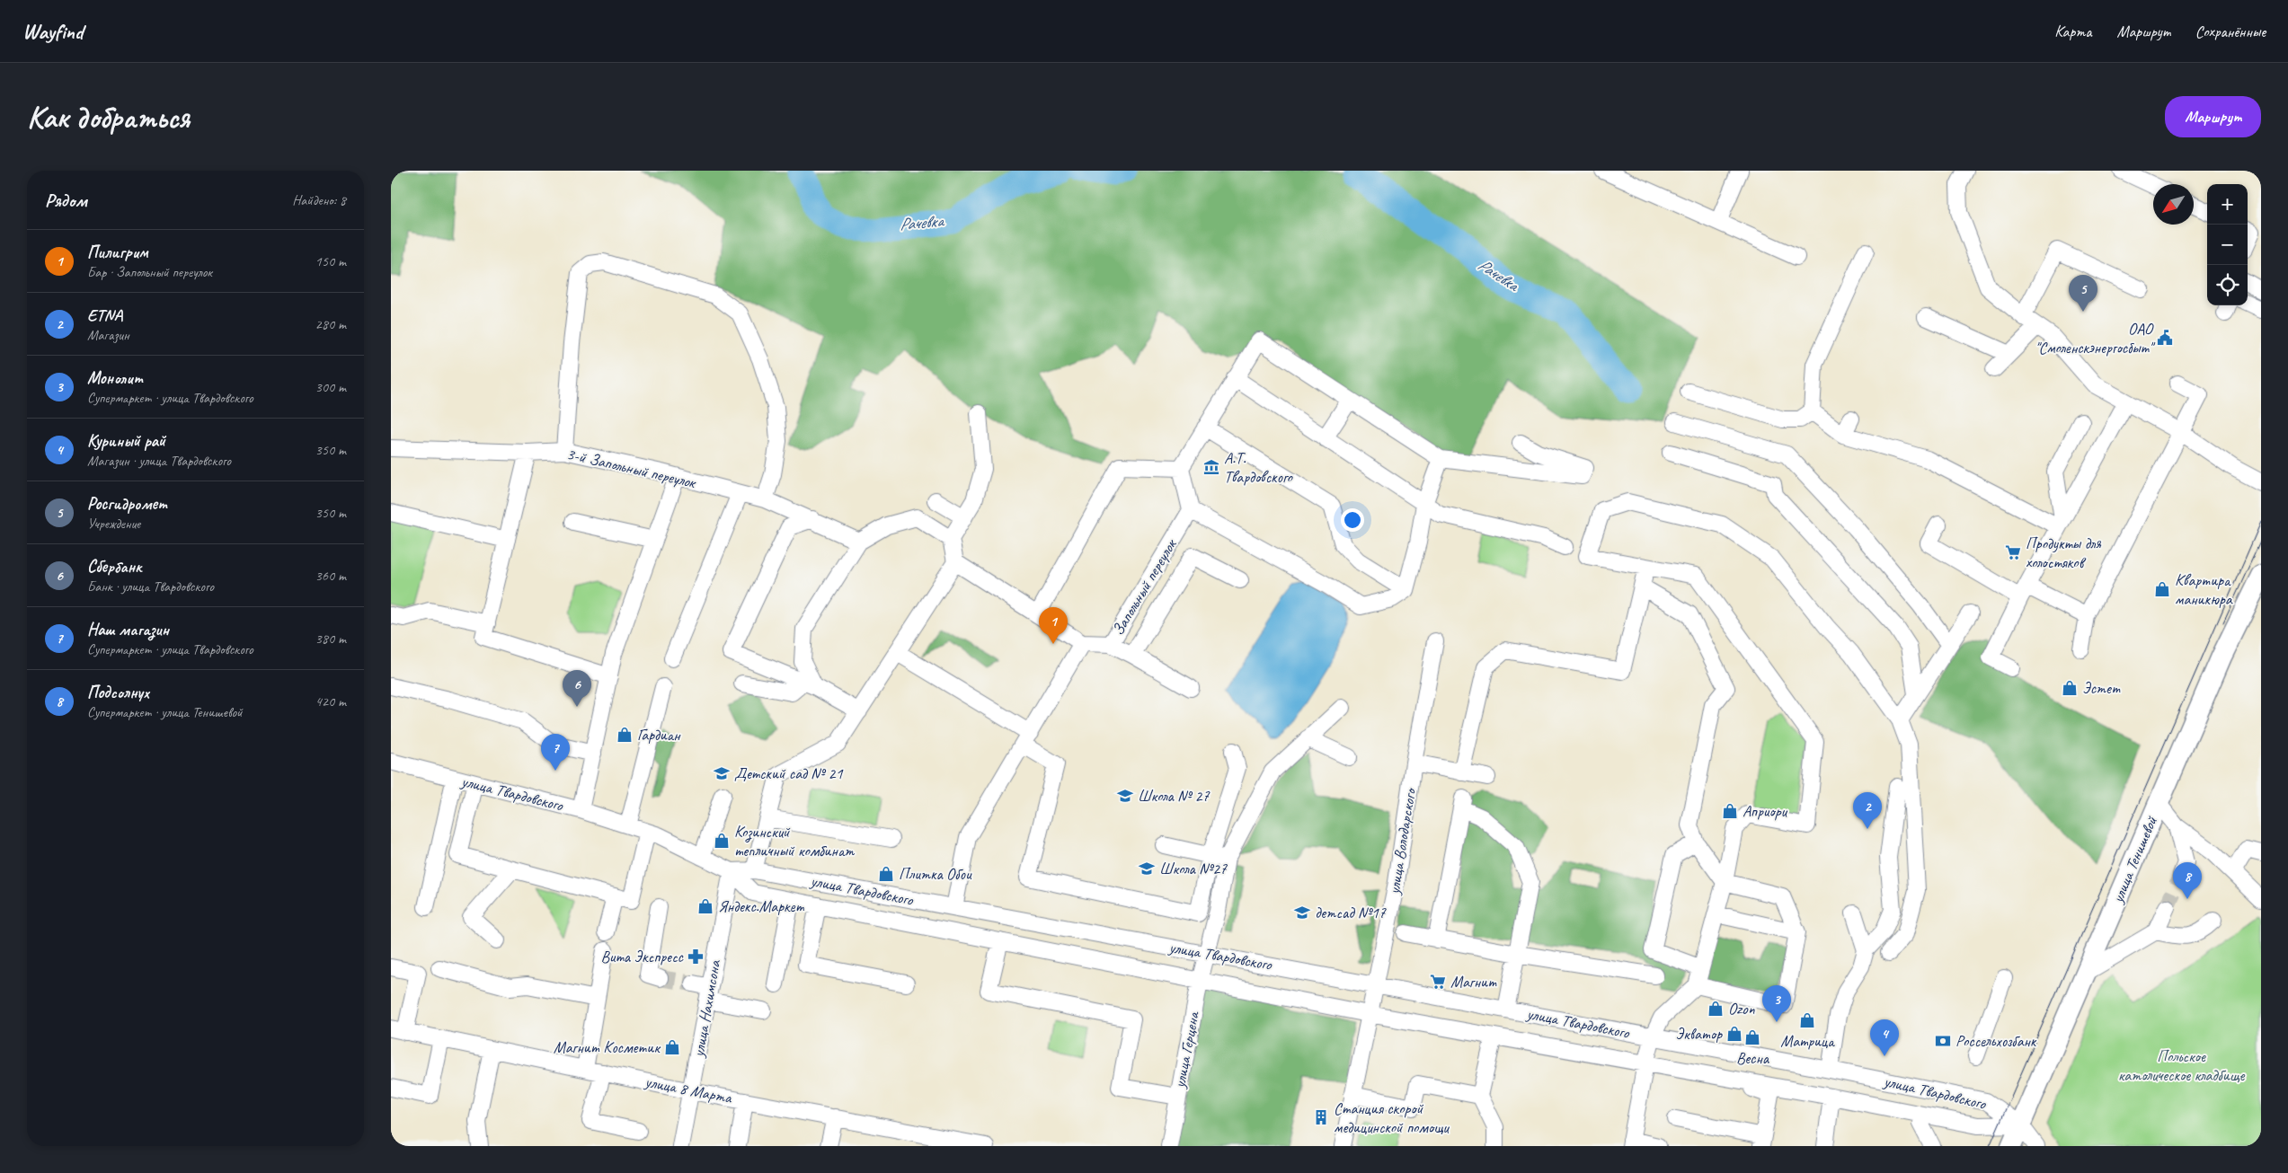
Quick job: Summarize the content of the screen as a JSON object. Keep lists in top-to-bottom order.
{
  "streets": {
    "main road": ["улица Тенишевой"],
    "street": [
      "3-й Запольный переулок",
      "Запольный переулок",
      "улица Твардовского",
      "улица Володарского",
      "улица Нахимсона",
      "улица Герцена",
      "улица 8 Марта"
    ]
  },
  "crossings": [
    ["улица Твардовского", "улица Володарского"],
    ["улица Твардовского", "улица Тенишевой"],
    ["улица Твардовского", "улица Нахимсона"],
    ["улица Твардовского", "улица Герцена"],
    ["улица Нахимсона", "улица 8 Марта"]
  ],
  "water": ["Рачевка"],
  "parks": ["Польское католическое кладбище"],
  "places": {
    "public building": ["ОАО \"Смоленскэнергосбыт\""],
    "museum": ["А.Т. Твардовского"],
    "supermarket": ["Продукты для холостяков", "Магнит"],
    "shop": [
      "Квартира маникюра",
      "Эстет",
      "Гардиан",
      "Априори",
      "Козинский тепличный комбинат",
      "Плитка Обои",
      "Яндекс.Маркет",
      "Ozon",
      "Матрица",
      "Экватор",
      "Весна",
      "Магнит Косметик"
    ],
    "school or university": [
      "Детский сад № 21",
      "Школа № 27",
      "Школа №27",
      "детсад №17"
    ],
    "pharmacy": ["Вита Экспресс"],
    "bank": ["Россельхозбанк"],
    "building": ["Станция скорой медицинской помощи"]
  },
  "north": "bottom left",
  "page": {
    "header": "Wayfind",
    "nav": ["Карта", "Маршрут", "Сохранённые"],
    "buttons": "Маршрут",
    "title": "Как добраться",
    "heading": ["Рядом", "Найдено: 8"],
    "map_buttons": ["+", "−"],
    "list": [
      {
        "mark": "1",
        "name": "Пилигрим",
        "note": "Бар · Запольный переулок",
        "value": "150 m"
      },
      {
        "mark": "2",
        "name": "ETNA",
        "note": "Магазин",
        "value": "280 m"
      },
      {
        "mark": "3",
        "name": "Монолит",
        "note": "Супермаркет · улица Твардовского",
        "value": "300 m"
      },
      {
        "mark": "4",
        "name": "Куриный рай",
        "note": "Магазин · улица Твардовского",
        "value": "350 m"
      },
      {
        "mark": "5",
        "name": "Росгидромет",
        "note": "Учреждение",
        "value": "350 m"
      },
      {
        "mark": "6",
        "name": "Сбербанк",
        "note": "Банк · улица Твардовского",
        "value": "360 m"
      },
      {
        "mark": "7",
        "name": "Наш магазин",
        "note": "Супермаркет · улица Твардовского",
        "value": "380 m"
      },
      {
        "mark": "8",
        "name": "Подсолнух",
        "note": "Супермаркет · улица Тенишевой",
        "value": "420 m"
      }
    ],
    "pins": [
      "5",
      "1",
      "6",
      "7",
      "2",
      "8",
      "3",
      "4"
    ]
  }
}
